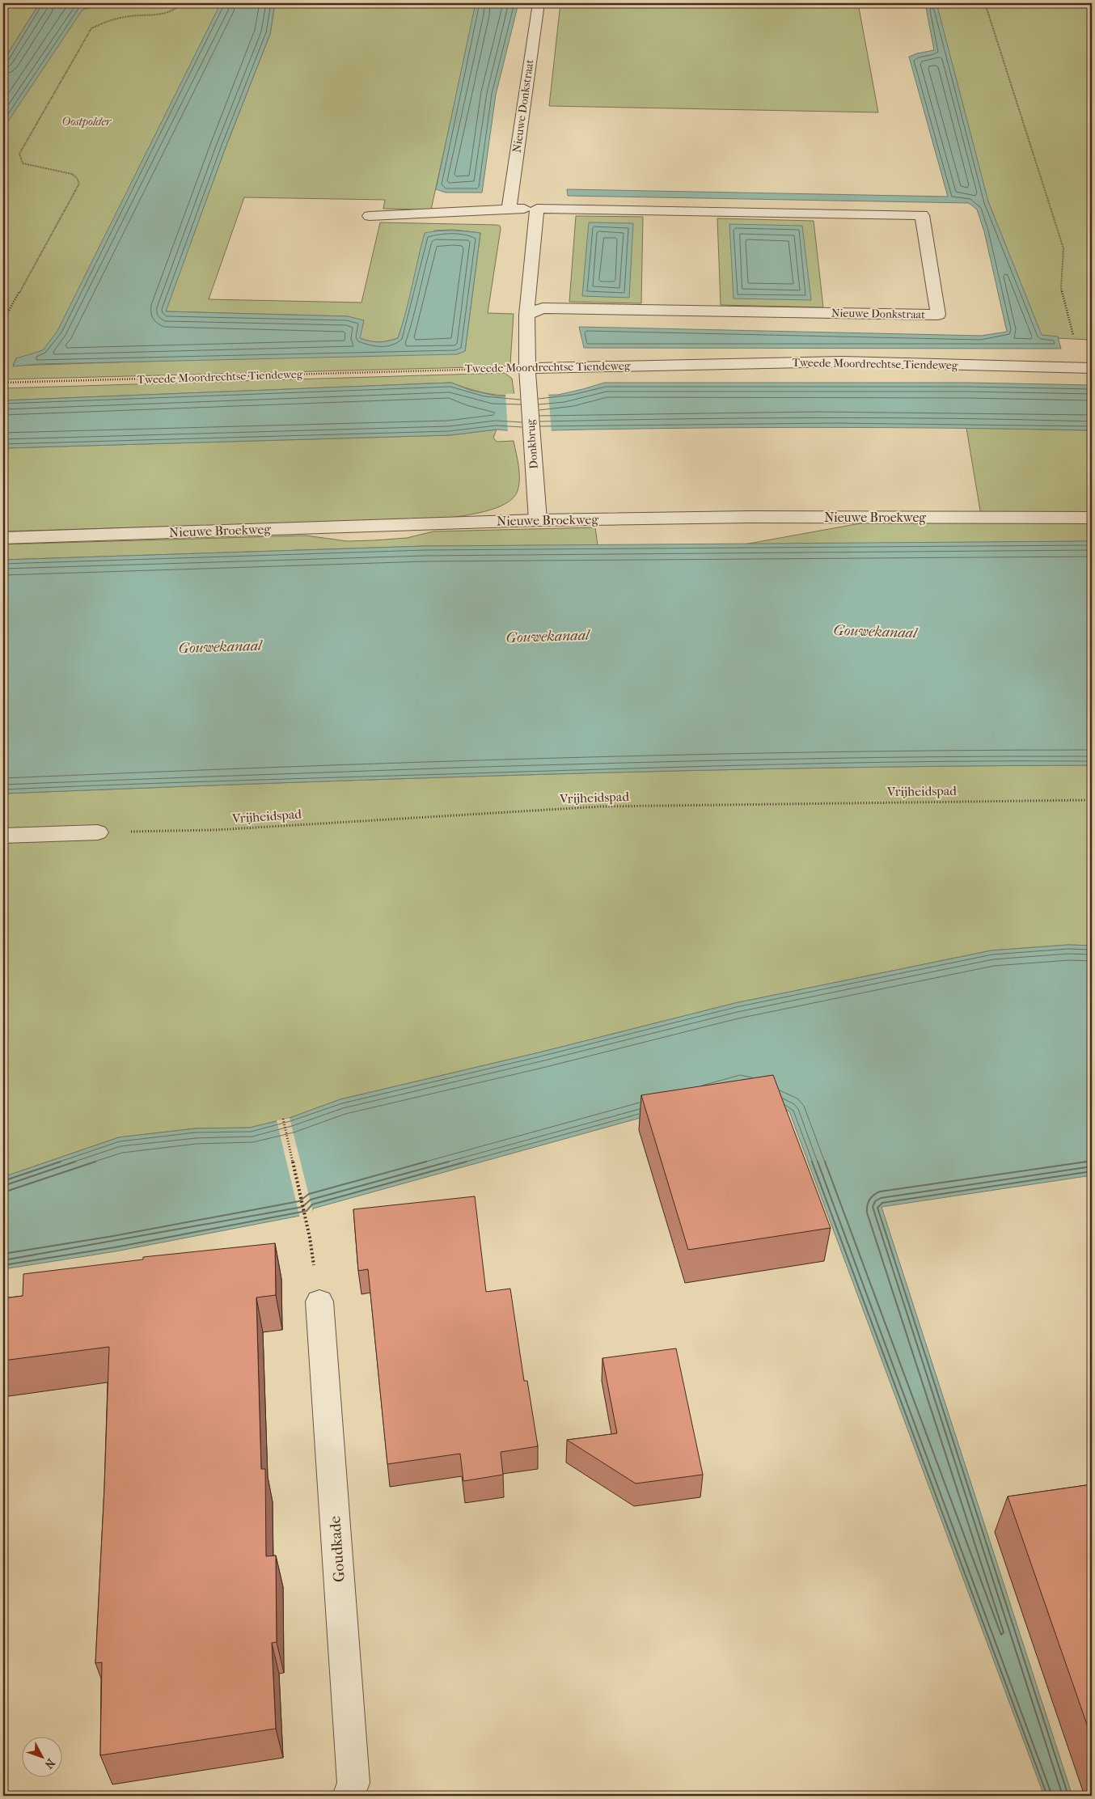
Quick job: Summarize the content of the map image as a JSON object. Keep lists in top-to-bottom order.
{
  "streets": {
    "street": [
      "Nieuwe Donkstraat",
      "Tweede Moordrechtse Tiendeweg",
      "Donkbrug",
      "Nieuwe Broekweg",
      "Goudkade"
    ],
    "path": ["Vrijheidspad"]
  },
  "crossings": [
    ["Tweede Moordrechtse Tiendeweg", "Donkbrug"],
    ["Donkbrug", "Nieuwe Broekweg"]
  ],
  "water": ["Gouwekanaal"],
  "parks": ["Oostpolder"],
  "north": "bottom right"
}
